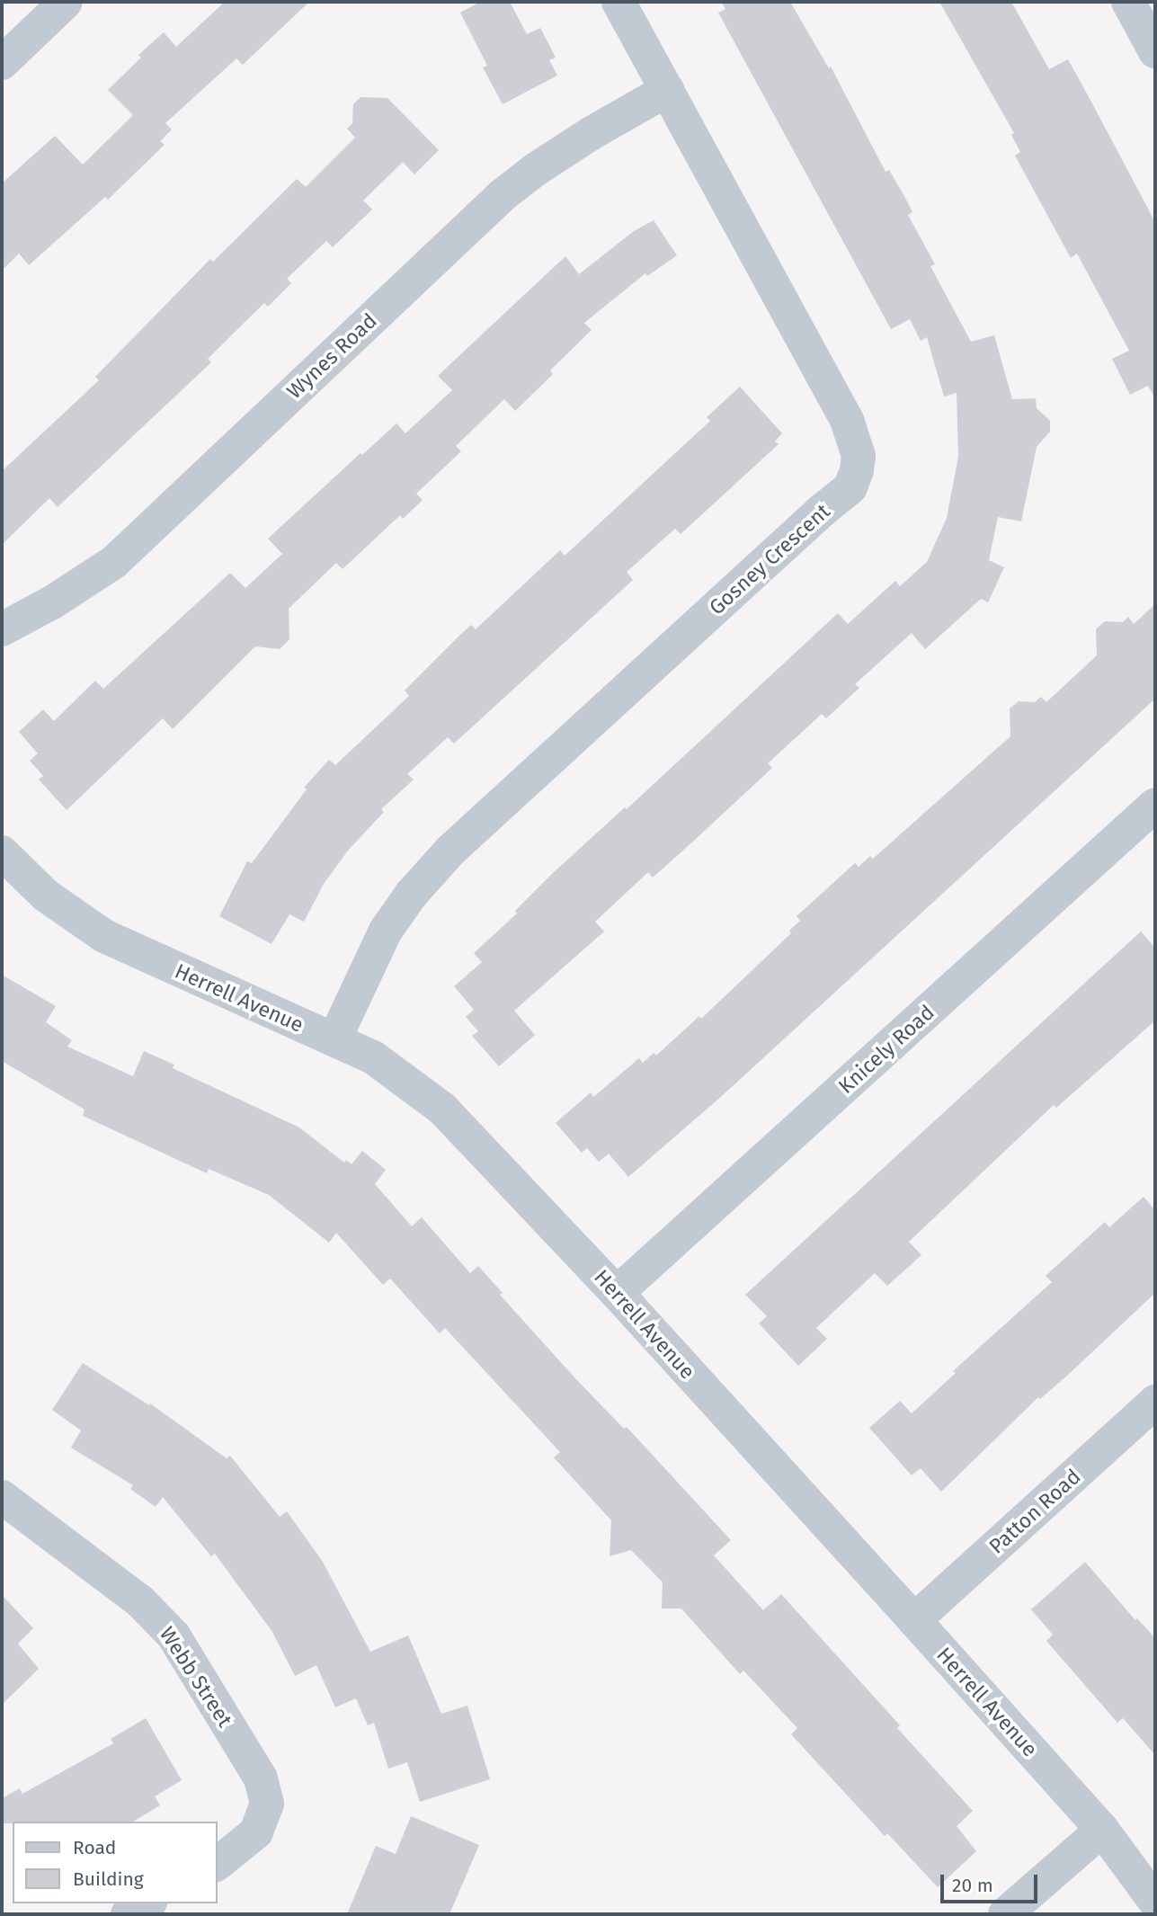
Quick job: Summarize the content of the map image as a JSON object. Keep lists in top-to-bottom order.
{
  "streets": {
    "street": [
      "Wynes Road",
      "Gosney Crescent",
      "Herrell Avenue",
      "Knicely Road",
      "Patton Road",
      "Webb Street"
    ]
  },
  "crossings": [
    ["Wynes Road", "Gosney Crescent"],
    ["Gosney Crescent", "Herrell Avenue"],
    ["Herrell Avenue", "Knicely Road"],
    ["Herrell Avenue", "Patton Road"]
  ],
  "legend": ["Road", "Building"],
  "scale_bar": "20 m"
}
